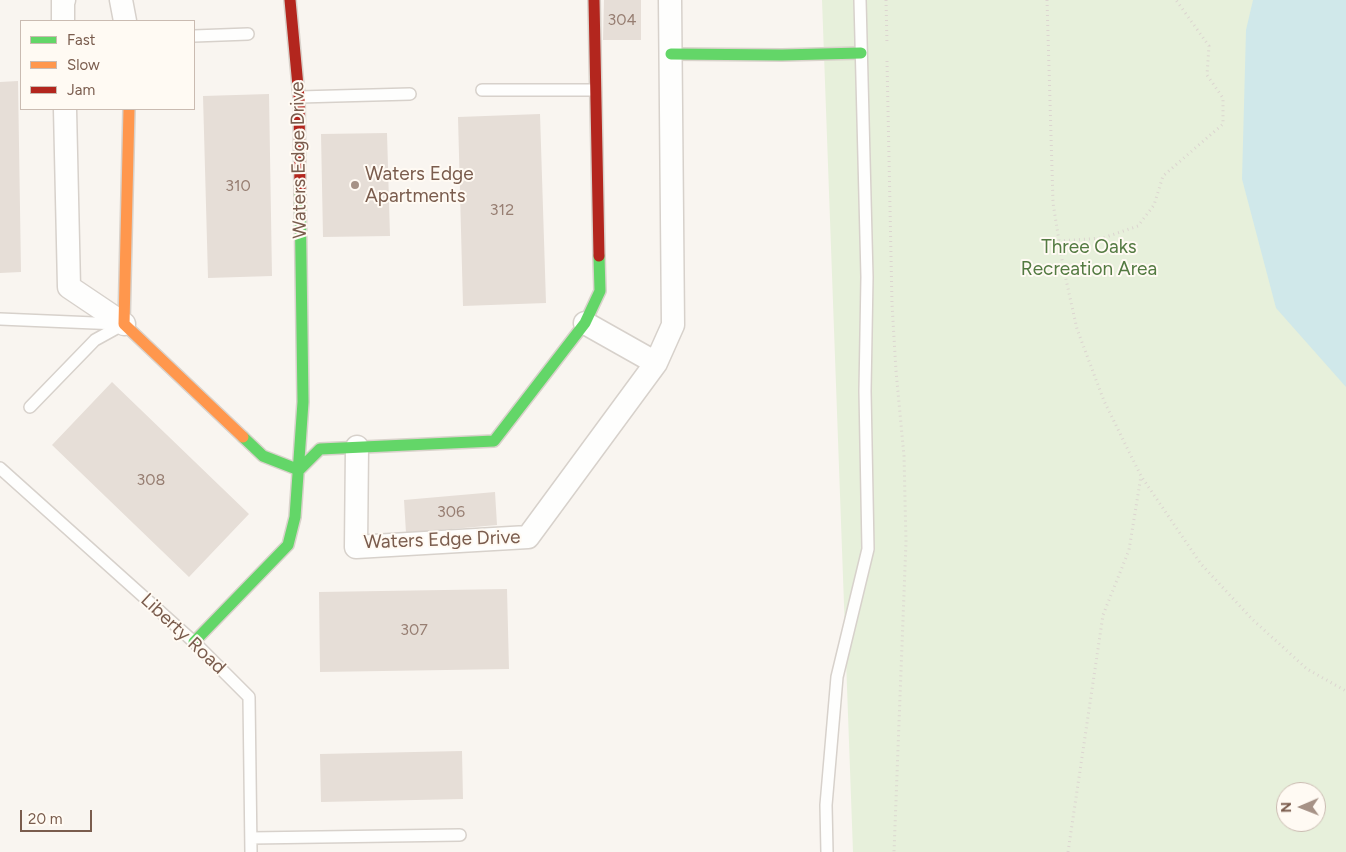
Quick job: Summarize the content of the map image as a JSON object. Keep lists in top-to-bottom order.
{
  "streets": {
    "street": ["Waters Edge Drive"],
    "lane": ["Liberty Road"]
  },
  "crossings": [
    ["Waters Edge Drive", "Liberty Road"]
  ],
  "parks": ["Three Oaks Recreation Area"],
  "places": ["Waters Edge Apartments"],
  "house_numbers": [
    "304",
    "310",
    "312",
    "308",
    "306",
    "307"
  ],
  "legend": ["Fast", "Slow", "Jam"],
  "scale_bar": "20 m",
  "north": "left"
}
